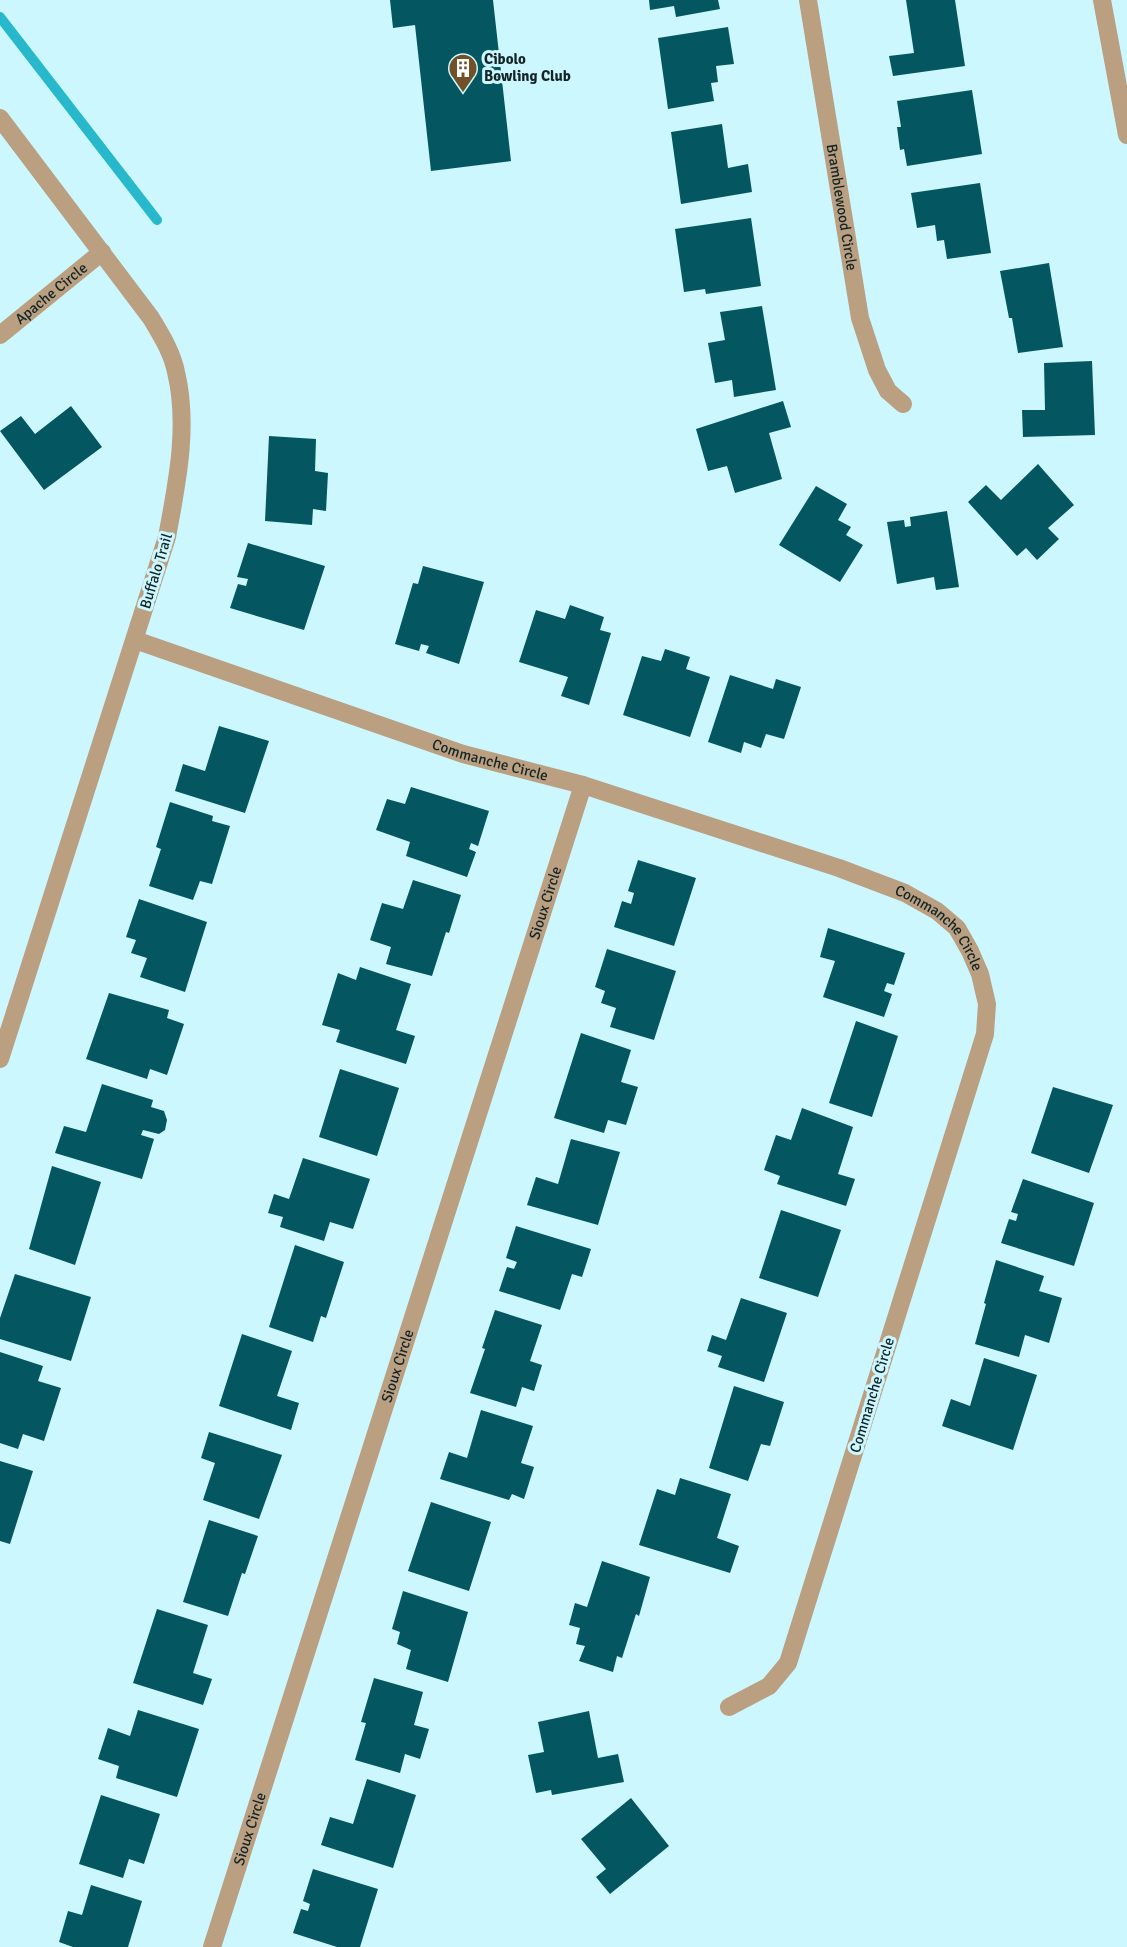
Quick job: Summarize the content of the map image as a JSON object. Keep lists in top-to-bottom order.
{
  "streets": {
    "street": [
      "Bramblewood Circle",
      "Apache Circle",
      "Buffalo Trail",
      "Commanche Circle",
      "Sioux Circle"
    ]
  },
  "crossings": [
    ["Apache Circle", "Buffalo Trail"],
    ["Buffalo Trail", "Commanche Circle"],
    ["Commanche Circle", "Sioux Circle"]
  ],
  "places": {
    "building": ["Cibolo Bowling Club"]
  }
}
